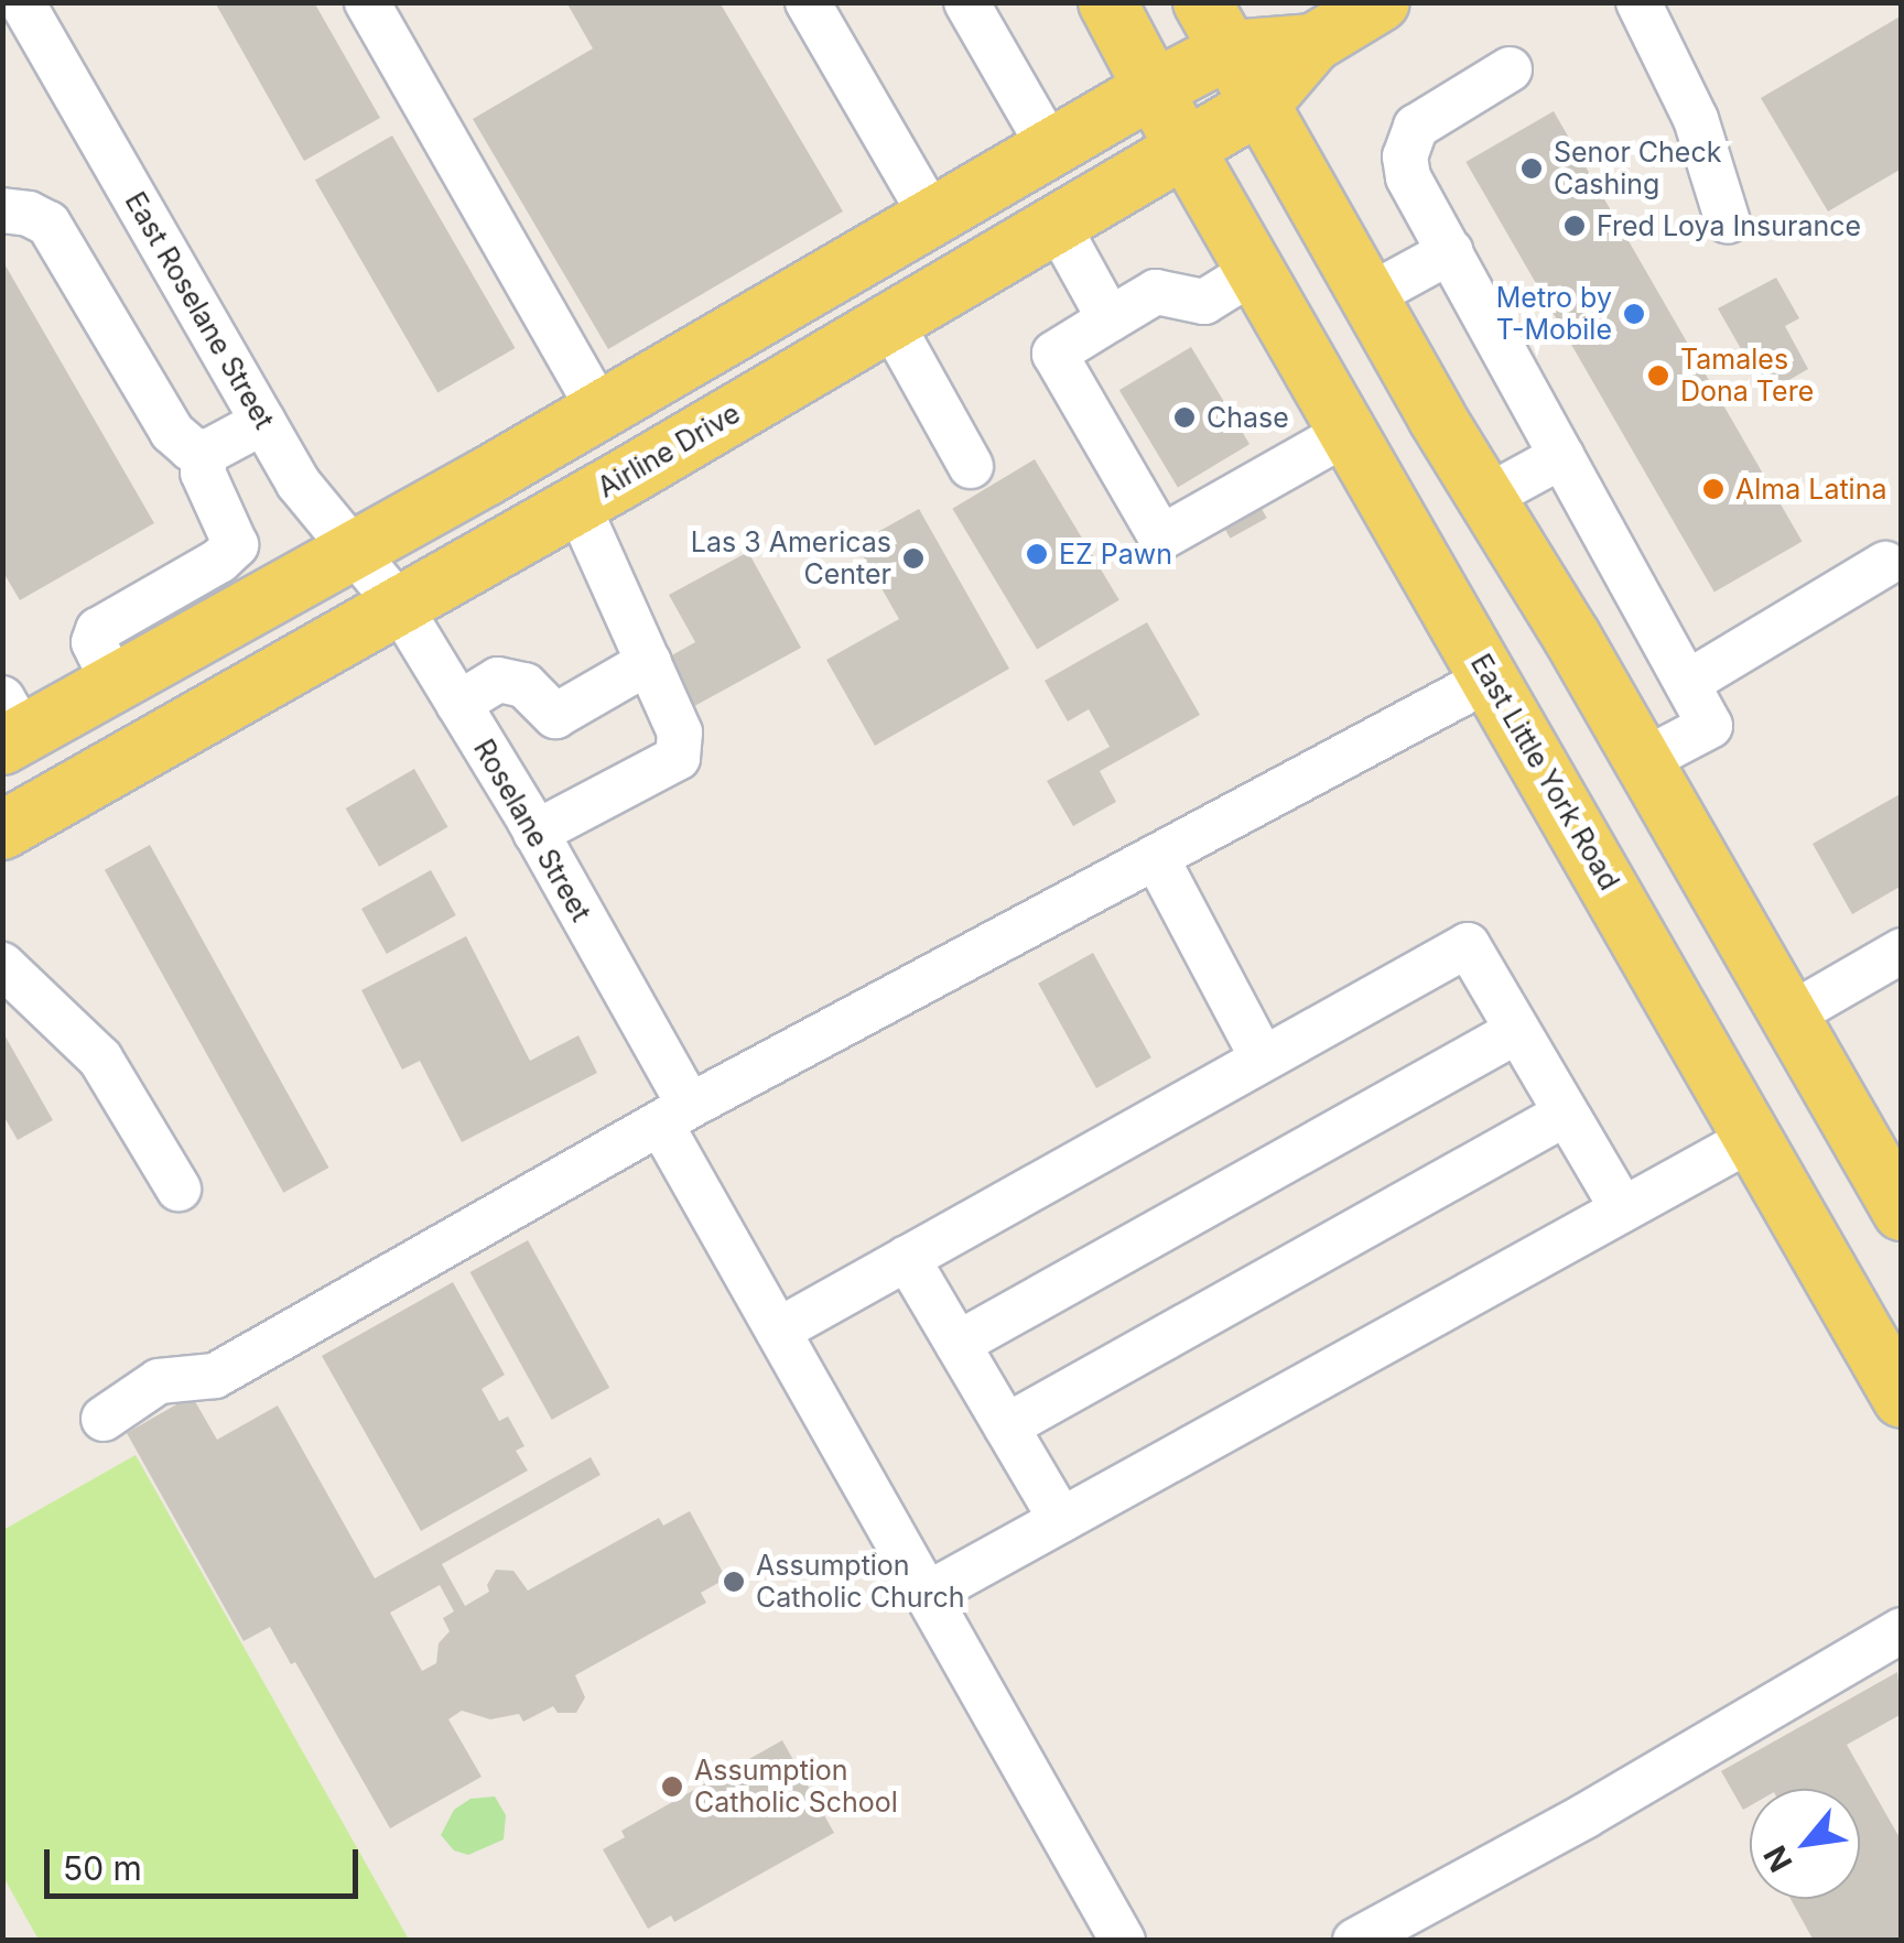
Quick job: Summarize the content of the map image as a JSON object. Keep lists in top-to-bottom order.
{
  "streets": {
    "main road": ["Airline Drive", "East Little York Road"],
    "street": ["East Roselane Street", "Roselane Street"]
  },
  "crossings": [
    ["East Roselane Street", "Airline Drive"],
    ["East Roselane Street", "Roselane Street"],
    ["Airline Drive", "East Little York Road"],
    ["Airline Drive", "Roselane Street"]
  ],
  "places": [
    "Senor Check Cashing",
    "Fred Loya Insurance",
    "Metro by T-Mobile",
    "Tamales Dona Tere",
    "Chase",
    "Alma Latina",
    "EZ Pawn",
    "Las 3 Americas Center",
    "Assumption Catholic Church",
    "Assumption Catholic School"
  ],
  "scale_bar": "50 m",
  "north": "bottom left"
}
